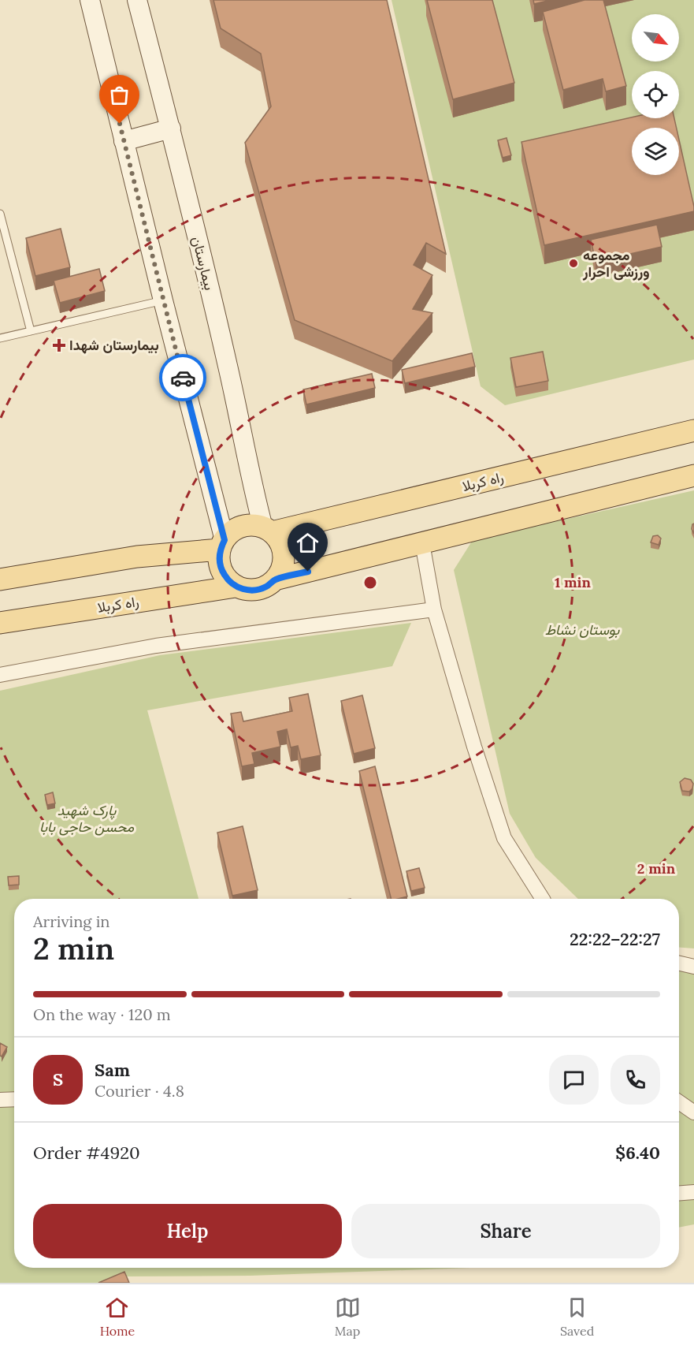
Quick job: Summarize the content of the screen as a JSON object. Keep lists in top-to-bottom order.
{
  "streets": {
    "main road": ["بیمارستان", "راه کربلا"]
  },
  "crossings": [
    ["بیمارستان", "راه کربلا"]
  ],
  "parks": ["بوستان نشاط", "پارک شهید محسن حاجی بابا"],
  "places": {
    "other": ["مجموعه ورزشی احرار"],
    "health": ["بیمارستان شهدا"]
  },
  "north": "bottom right",
  "page": {
    "heading": ["2 min", "Arriving in", "22:22–22:27"],
    "panel": [
      "Sam",
      "Courier · 4.8",
      "Order #4920",
      "$6.40"
    ],
    "bar": "On the way · 120 m",
    "round": "S",
    "buttons": ["Help", "Share"],
    "tabs": ["Home", "Map", "Saved"]
  },
  "rings": ["1 min", "2 min"]
}
